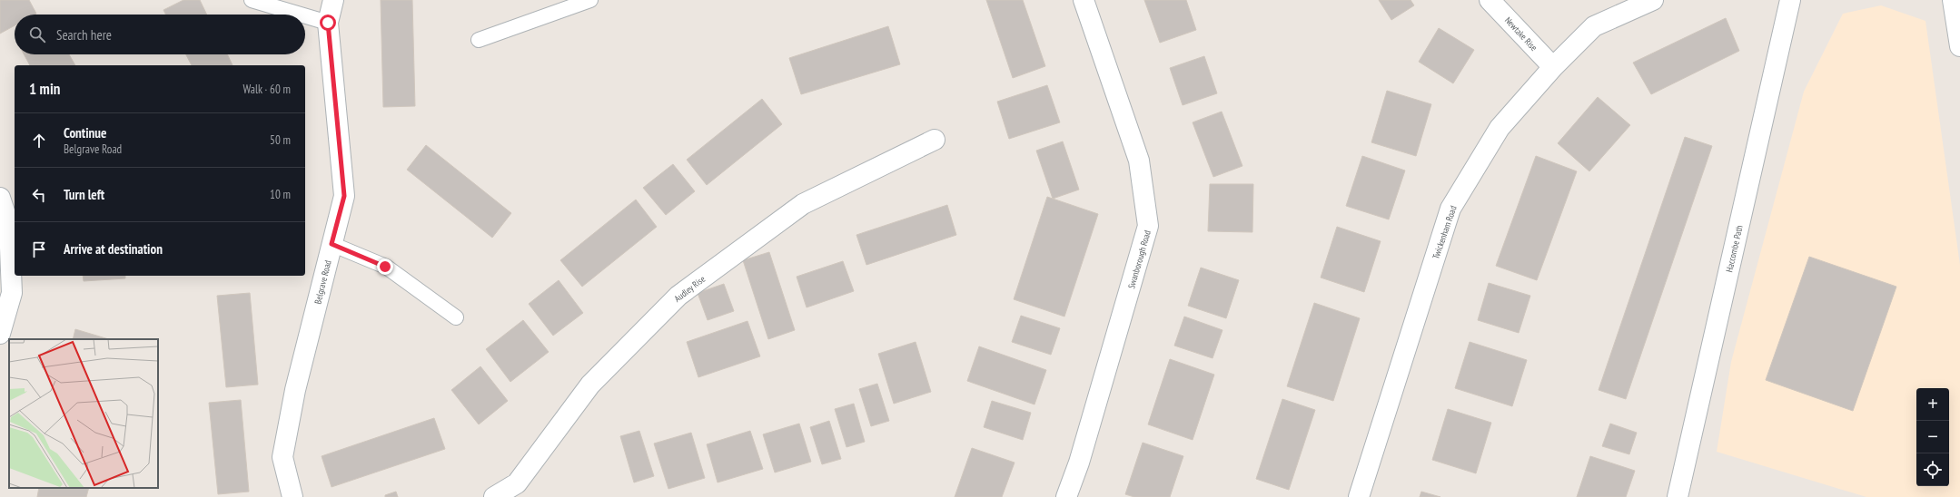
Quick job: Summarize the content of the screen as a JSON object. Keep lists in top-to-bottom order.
{
  "streets": {
    "street": [
      "Newtake Rise",
      "Twickenham Road",
      "Haccombe Path",
      "Swanborough Road",
      "Belgrave Road",
      "Audley Rise"
    ]
  },
  "crossings": [
    ["Newtake Rise", "Twickenham Road"]
  ],
  "page": {
    "search": "Search here",
    "heading": ["1 min", "Walk · 60 m"],
    "list": [
      ["Continue", "Belgrave Road", "50 m"],
      ["Turn left", "10 m"],
      "Arrive at destination"
    ],
    "map_buttons": ["+", "−"]
  }
}
